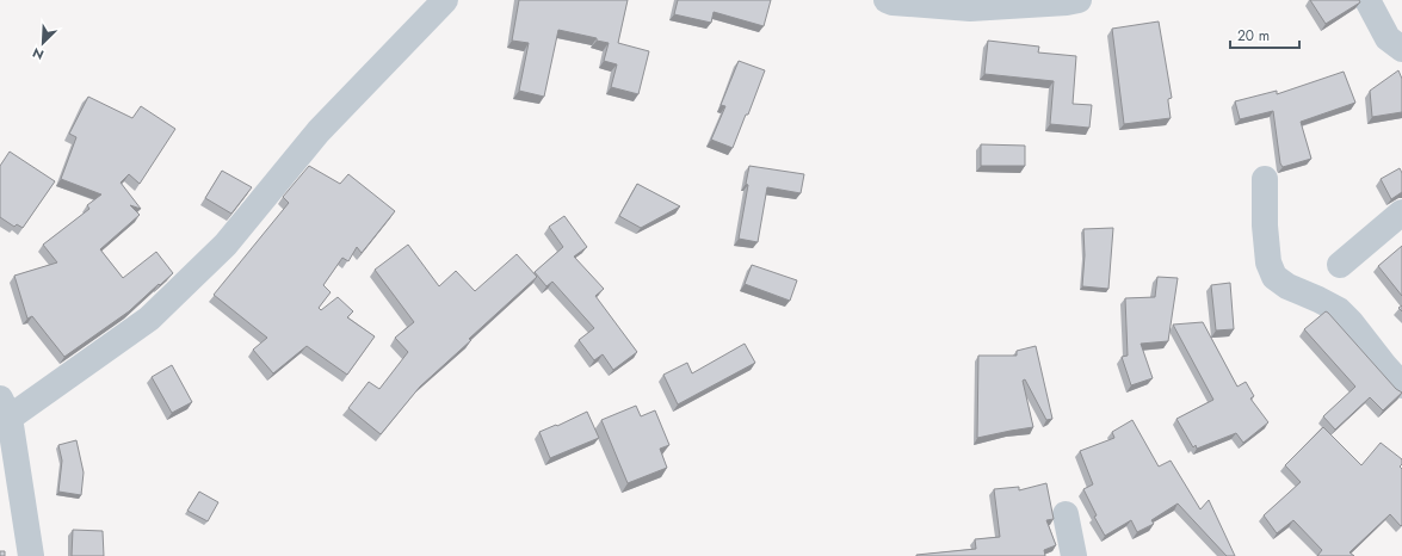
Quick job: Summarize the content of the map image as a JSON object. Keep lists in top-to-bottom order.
{
  "scale_bar": "20 m",
  "north": "bottom left"
}
